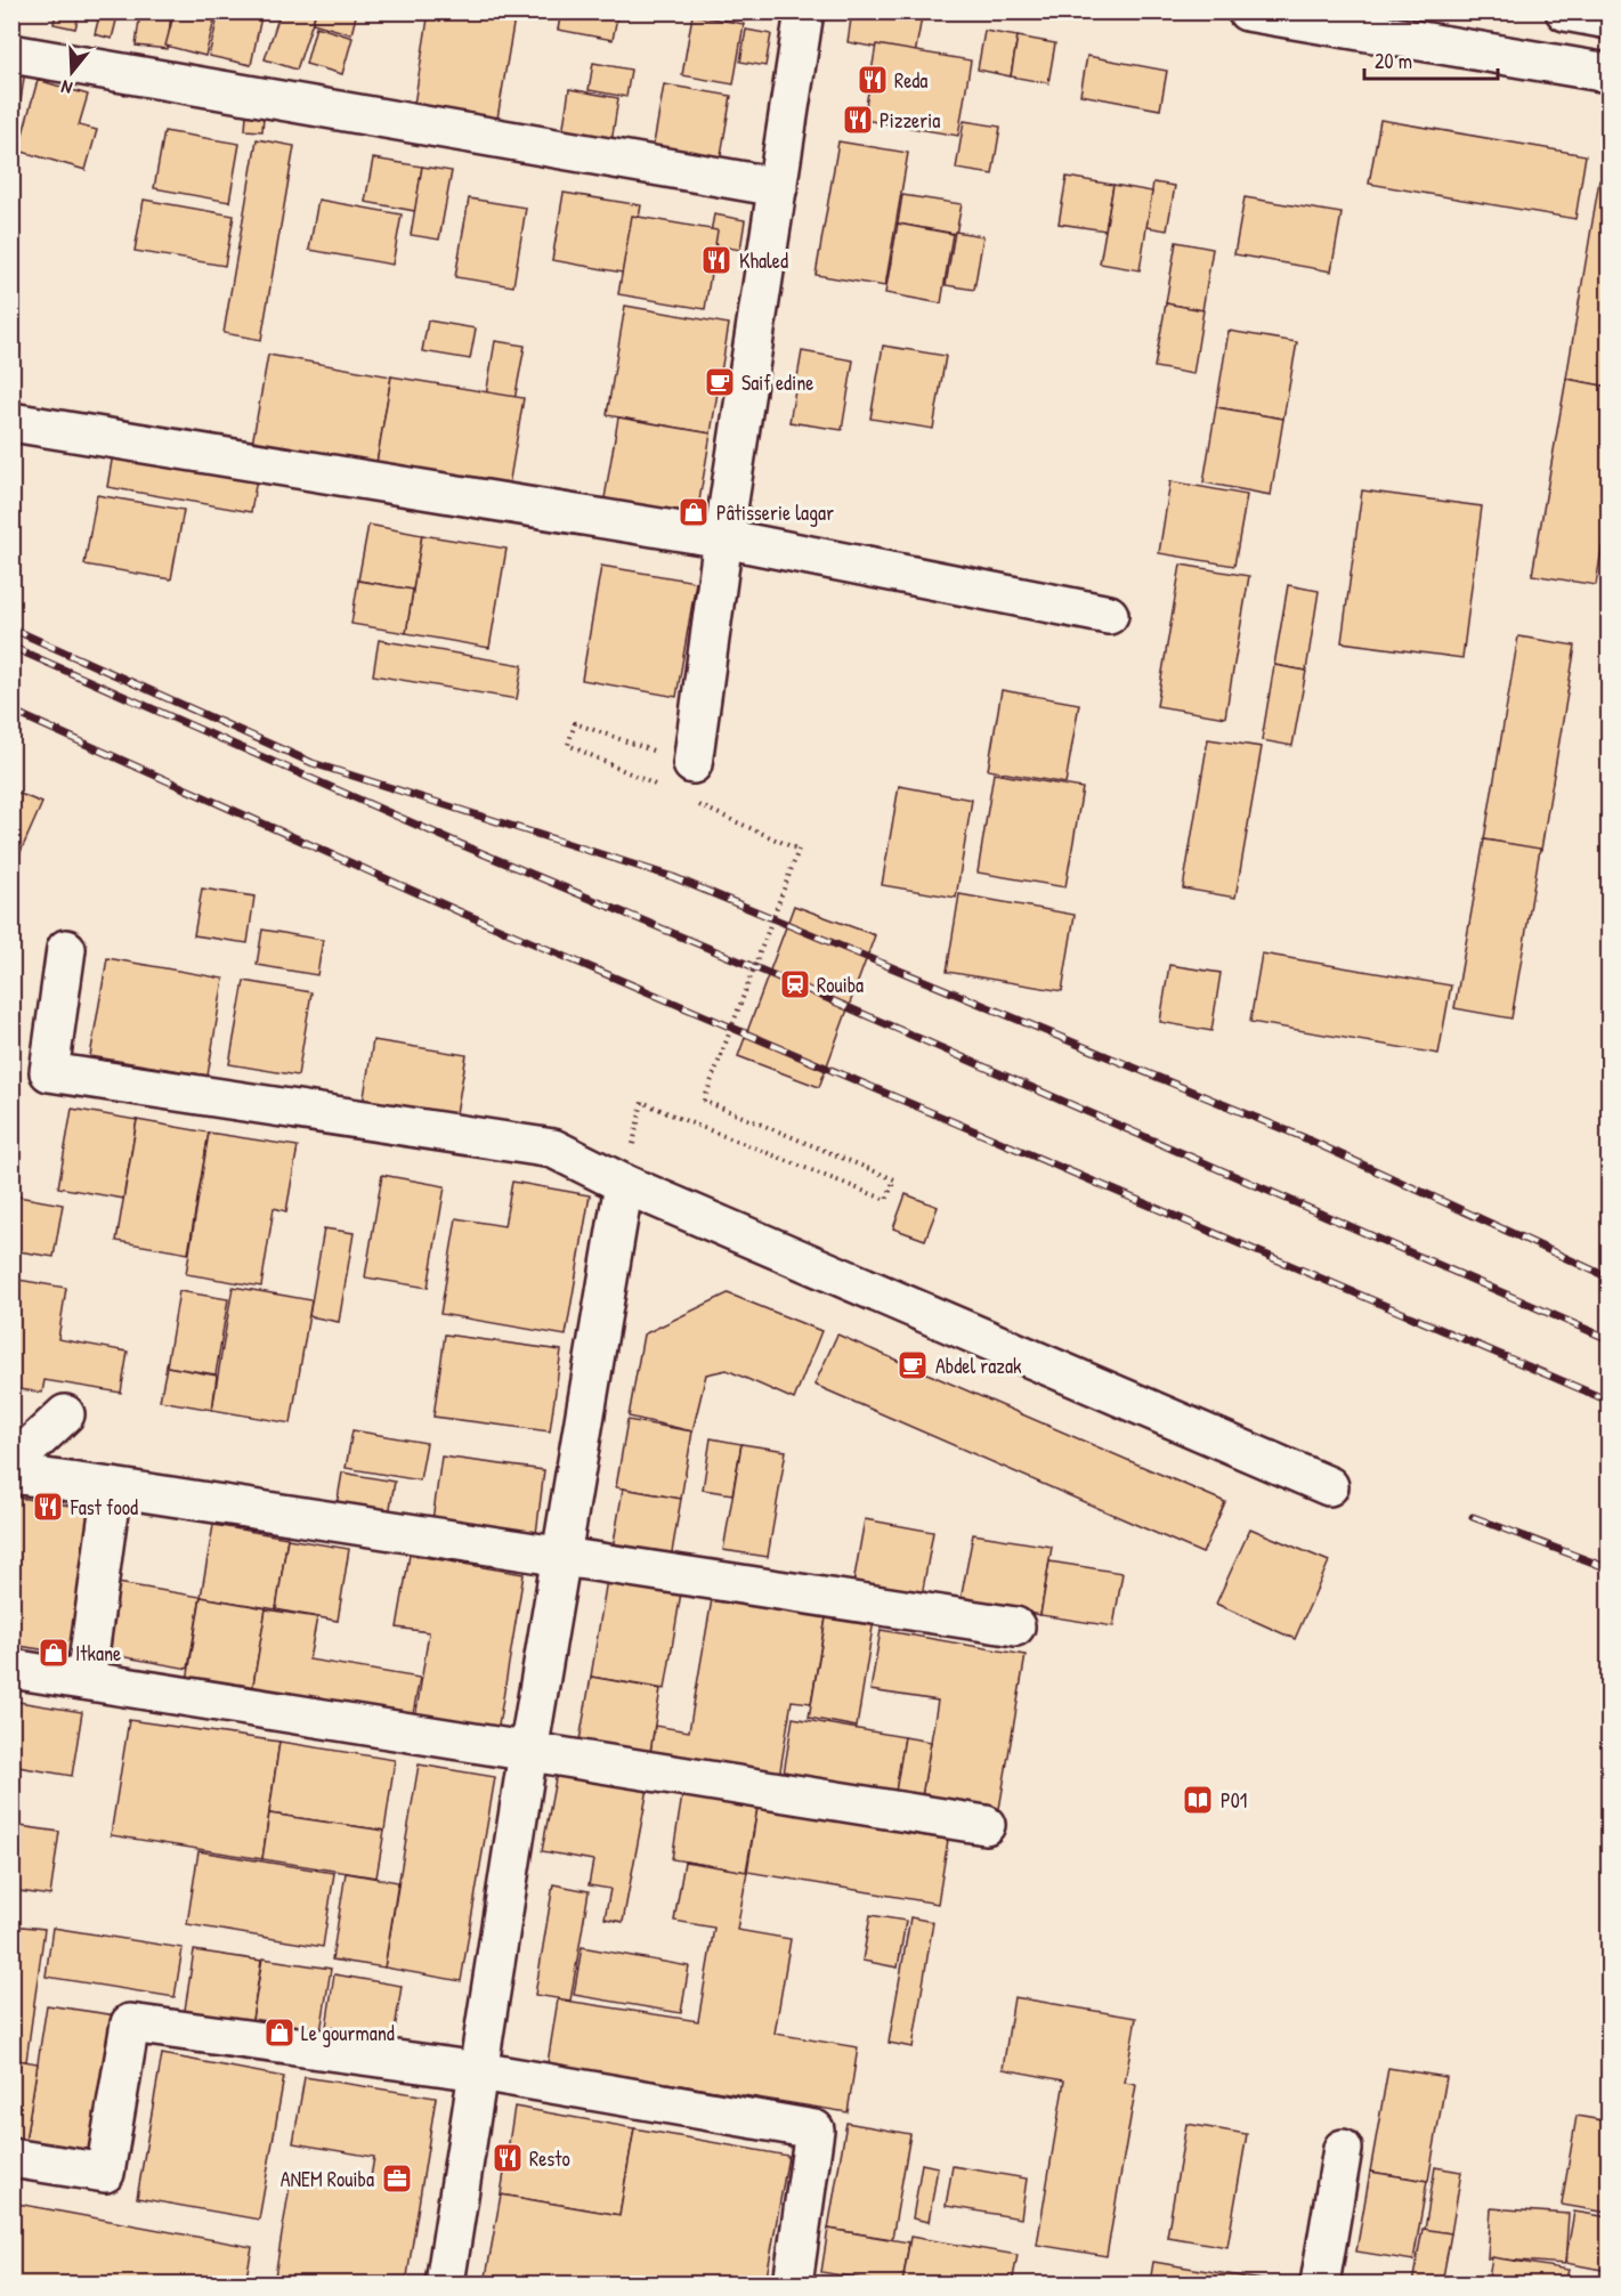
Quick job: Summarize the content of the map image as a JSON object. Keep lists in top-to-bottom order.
{
  "places": {
    "restaurant": [
      "Reda",
      "Pizzeria",
      "Khaled",
      "Fast food",
      "Resto"
    ],
    "cafe": ["Saif edine", "Abdel razak"],
    "shop": ["Pâtisserie lagar", "Itkane", "Le gourmand"],
    "station": ["Rouiba"],
    "library": ["P01"],
    "office": ["ANEM Rouiba"]
  },
  "scale_bar": "20 m",
  "north": "bottom"
}
